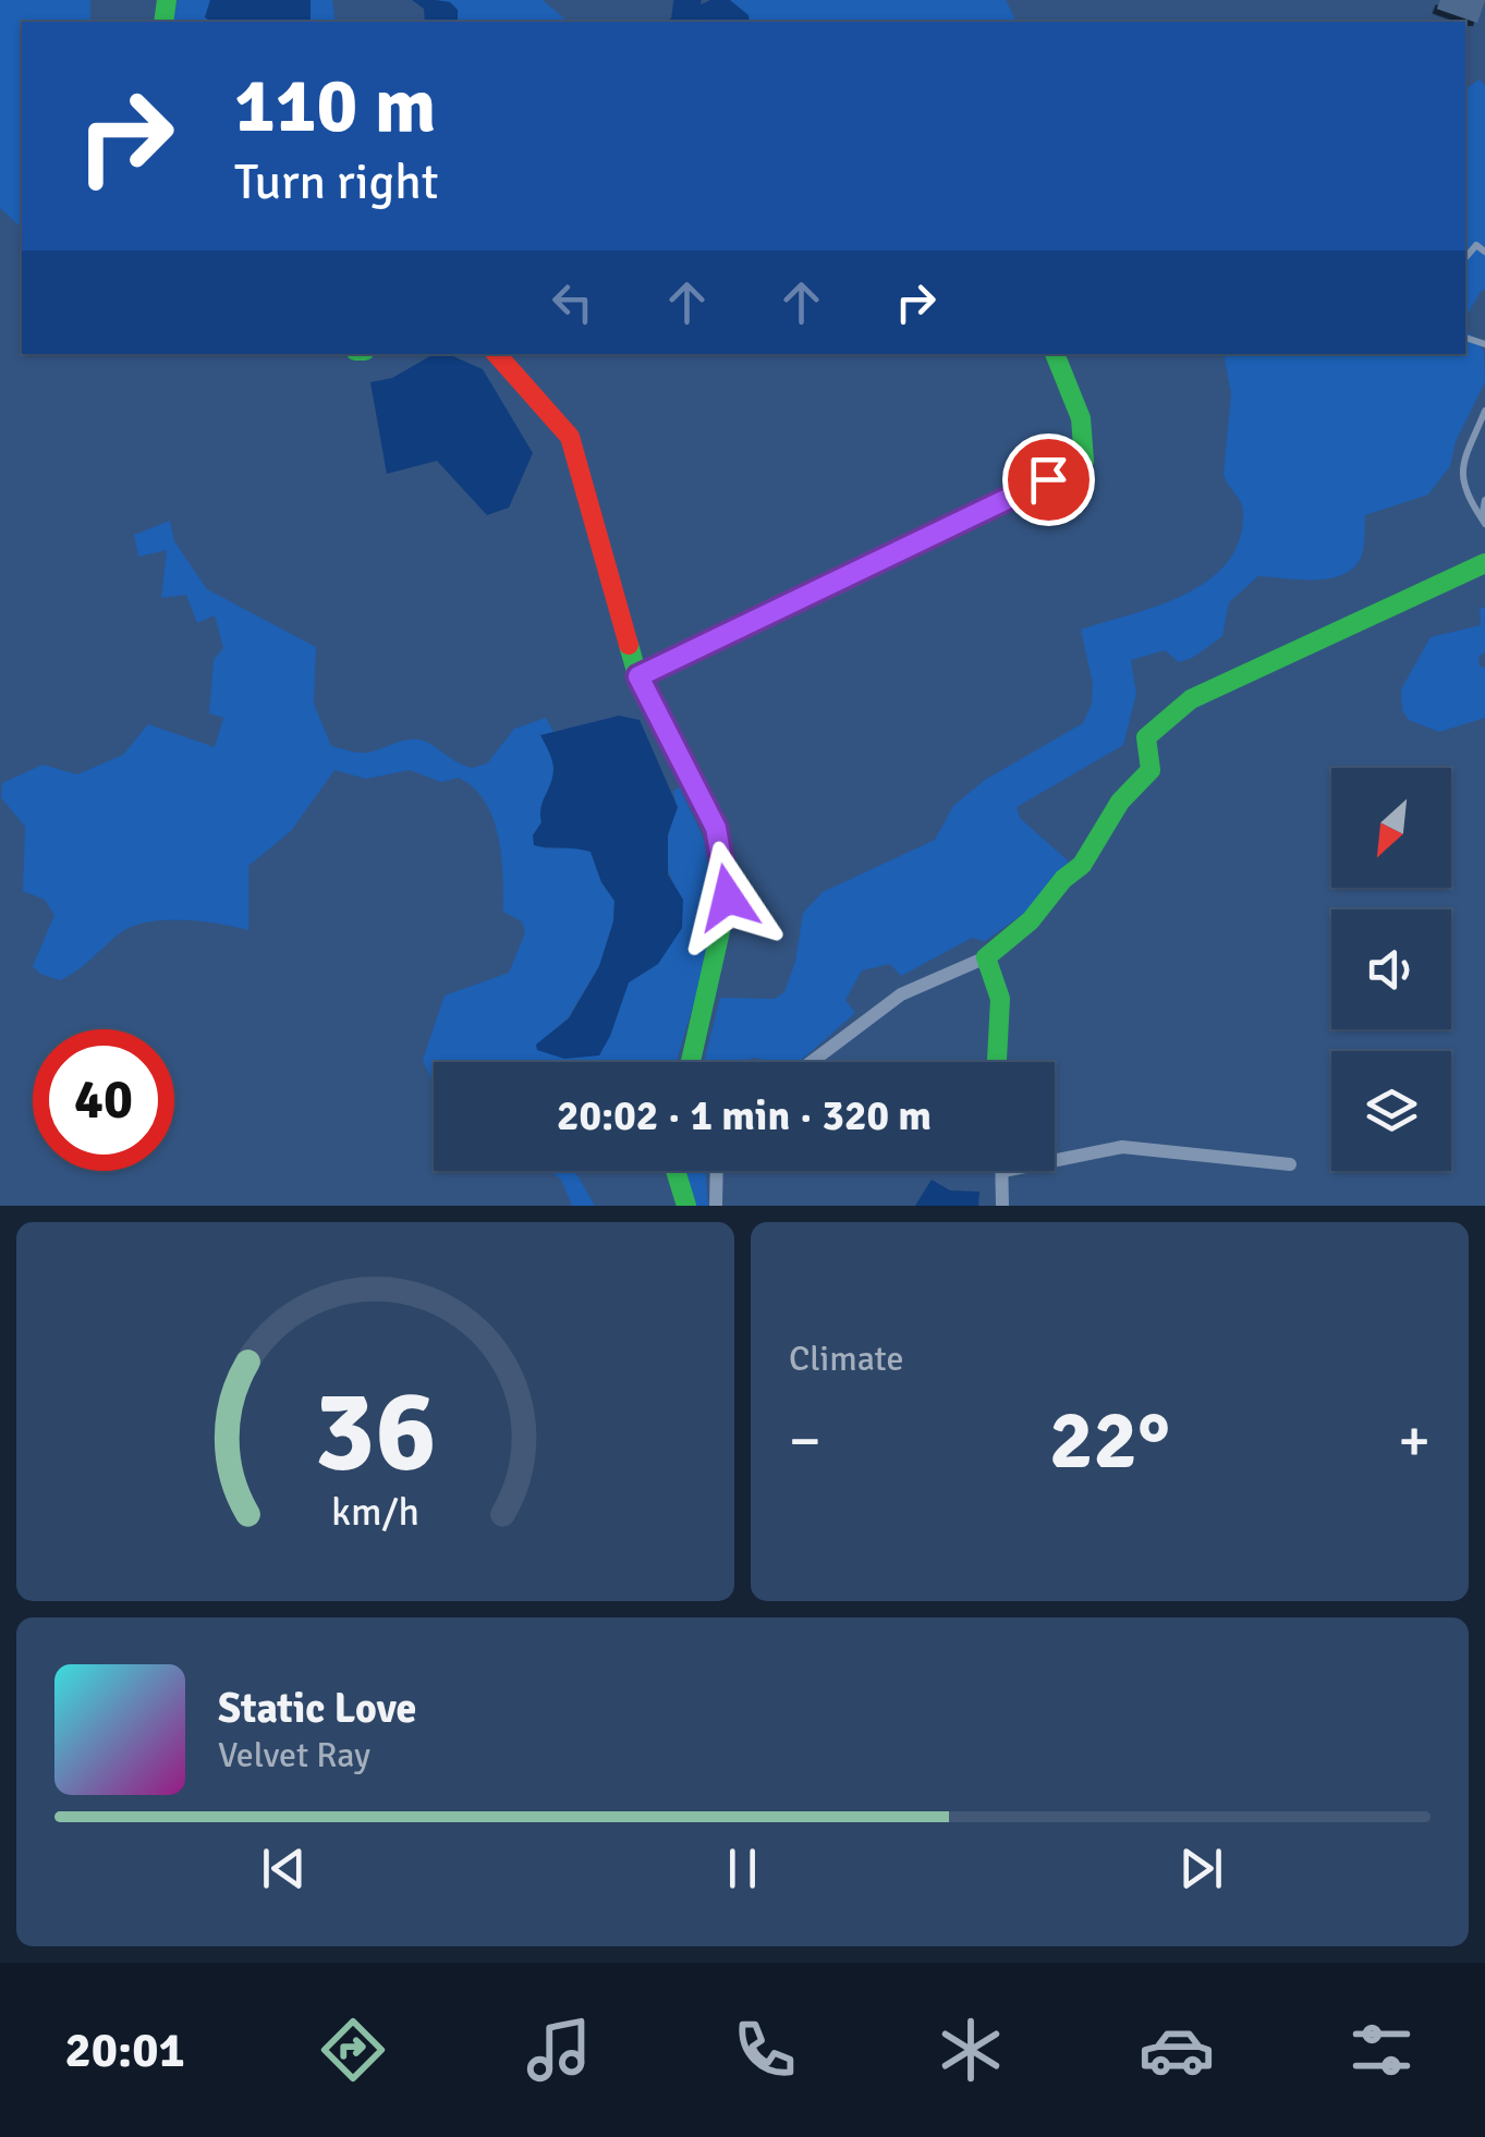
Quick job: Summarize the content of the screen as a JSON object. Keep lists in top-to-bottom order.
{
  "north": "bottom left",
  "page": {
    "turn": ["110 m", "Turn right"],
    "limit": "40",
    "trip": "20:02 · 1 min · 320 m",
    "tile": "Climate",
    "heat": ["−", "22°", "+"],
    "song": ["Static Love", "Velvet Ray"],
    "tabs": "20:01",
    "gauge": ["36", "km/h"]
  }
}
